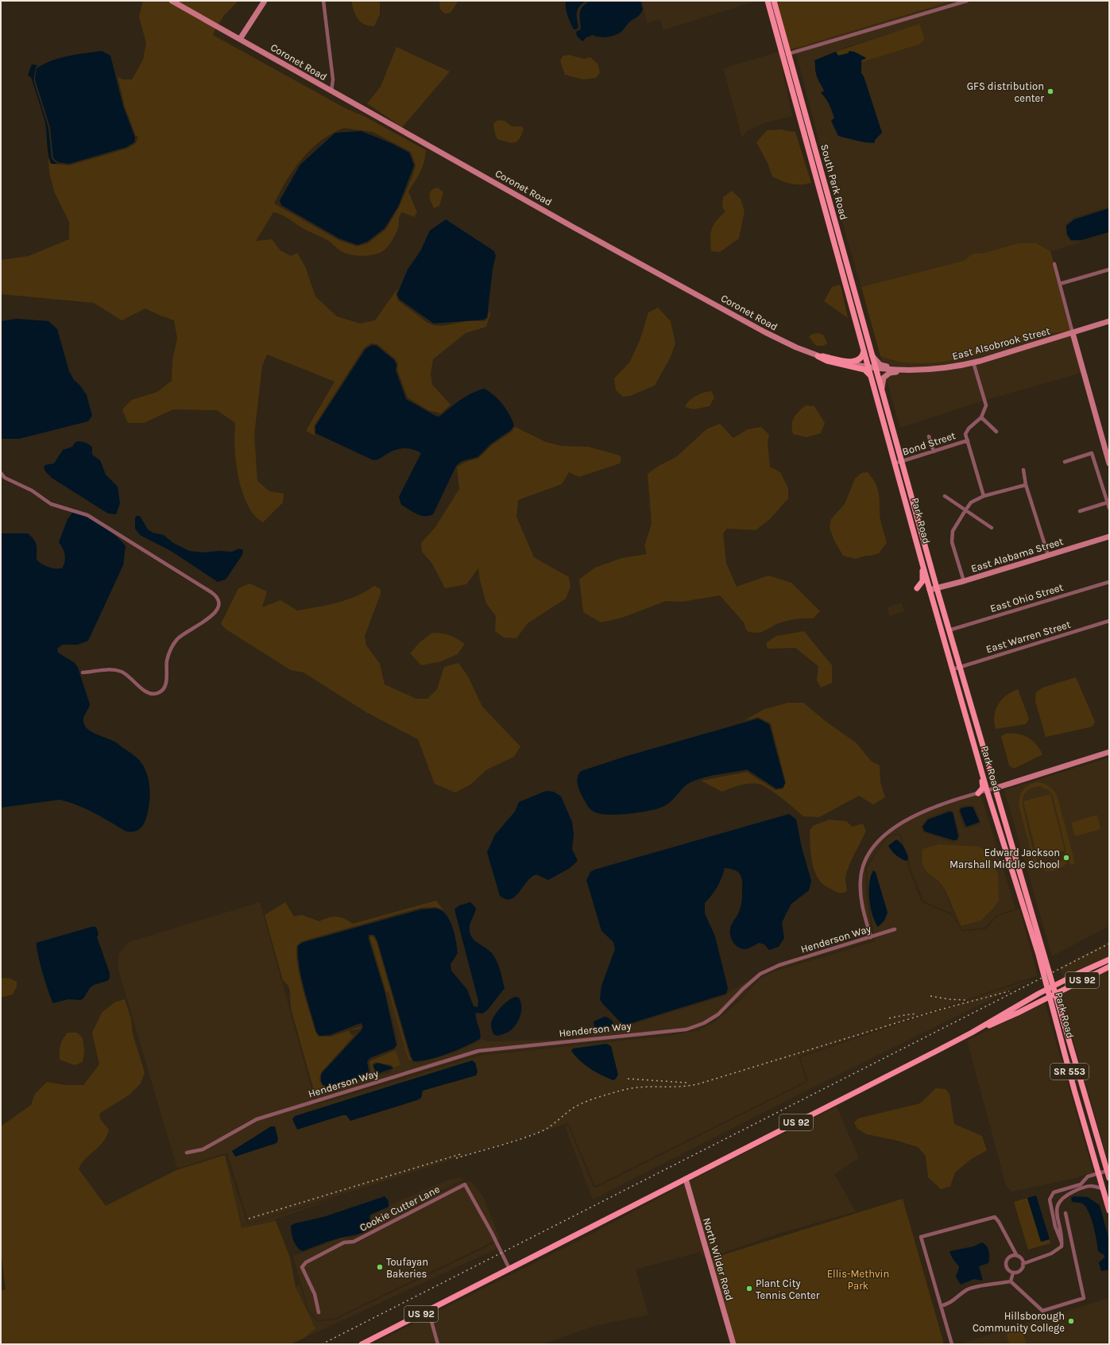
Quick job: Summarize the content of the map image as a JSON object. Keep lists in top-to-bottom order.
{
  "streets": {
    "main road": [
      "South Park Road",
      "Park Road",
      "US 92",
      "SR 553"
    ],
    "street": [
      "Coronet Road",
      "East Alsobrook Street",
      "Bond Street",
      "East Alabama Street",
      "East Ohio Street",
      "East Warren Street",
      "Henderson Way",
      "Cookie Cutter Lane",
      "North Wilder Road"
    ]
  },
  "crossings": [
    ["Coronet Road", "South Park Road"],
    ["Coronet Road", "East Alsobrook Street"],
    ["Coronet Road", "Park Road"],
    ["South Park Road", "East Alsobrook Street"],
    ["South Park Road", "Park Road"],
    ["East Alsobrook Street", "Park Road"],
    ["Bond Street", "Park Road"],
    ["Park Road", "East Alabama Street"],
    ["Park Road", "East Ohio Street"],
    ["Park Road", "East Warren Street"],
    ["Park Road", "US 92"],
    ["Park Road", "SR 553"],
    ["US 92", "Cookie Cutter Lane"],
    ["US 92", "North Wilder Road"]
  ],
  "parks": ["Ellis-Methvin Park"],
  "places": [
    "GFS distribution center",
    "Edward Jackson Marshall Middle School",
    "Toufayan Bakeries",
    "Plant City Tennis Center",
    "Hillsborough Community College"
  ]
}
